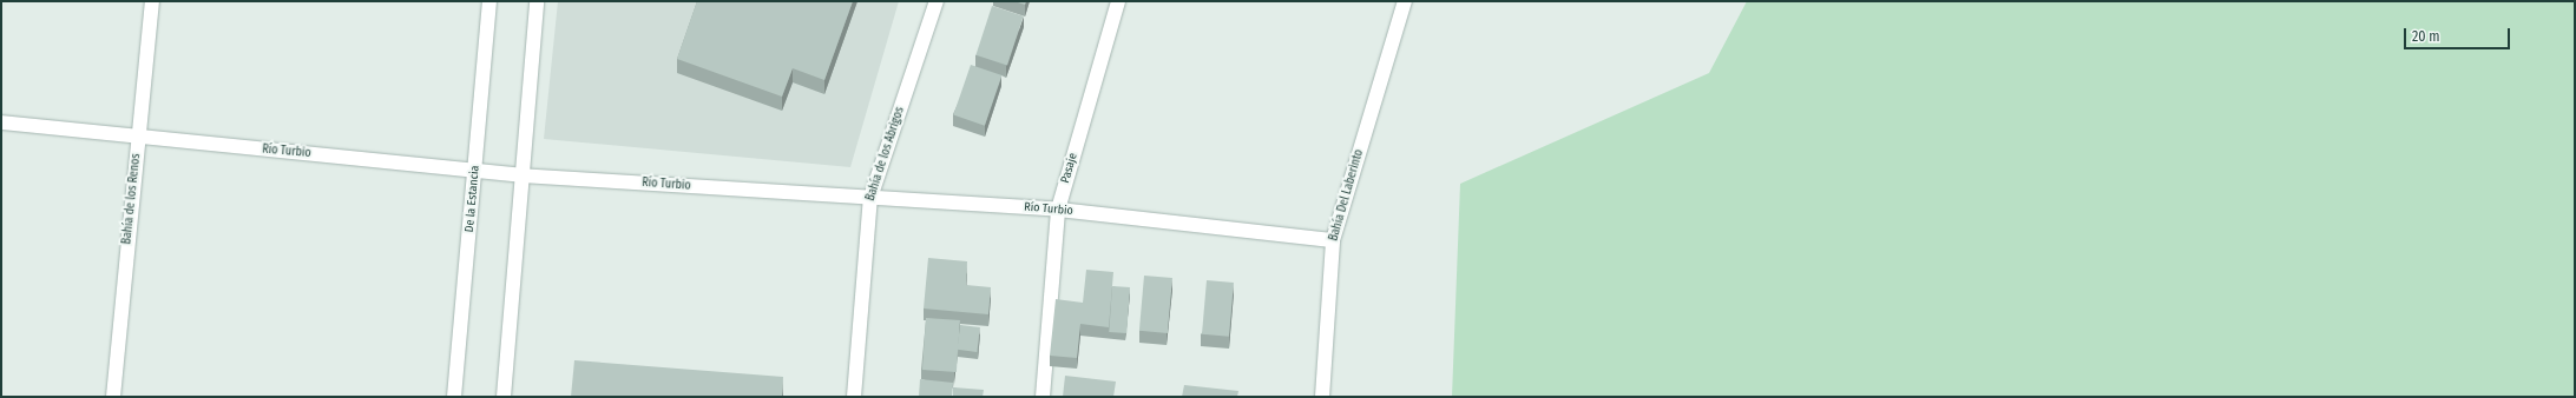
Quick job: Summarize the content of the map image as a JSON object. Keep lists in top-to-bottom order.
{
  "streets": {
    "street": [
      "Río Turbio",
      "Bahía de los Abrigos",
      "Pasaje",
      "Bahía Del Laberinto",
      "Bahía de los Renos",
      "De la Estancia"
    ]
  },
  "crossings": [
    ["Río Turbio", "Bahía de los Abrigos"],
    ["Río Turbio", "Pasaje"],
    ["Río Turbio", "Bahía Del Laberinto"],
    ["Río Turbio", "Bahía de los Renos"],
    ["Río Turbio", "De la Estancia"]
  ],
  "scale_bar": "20 m"
}
